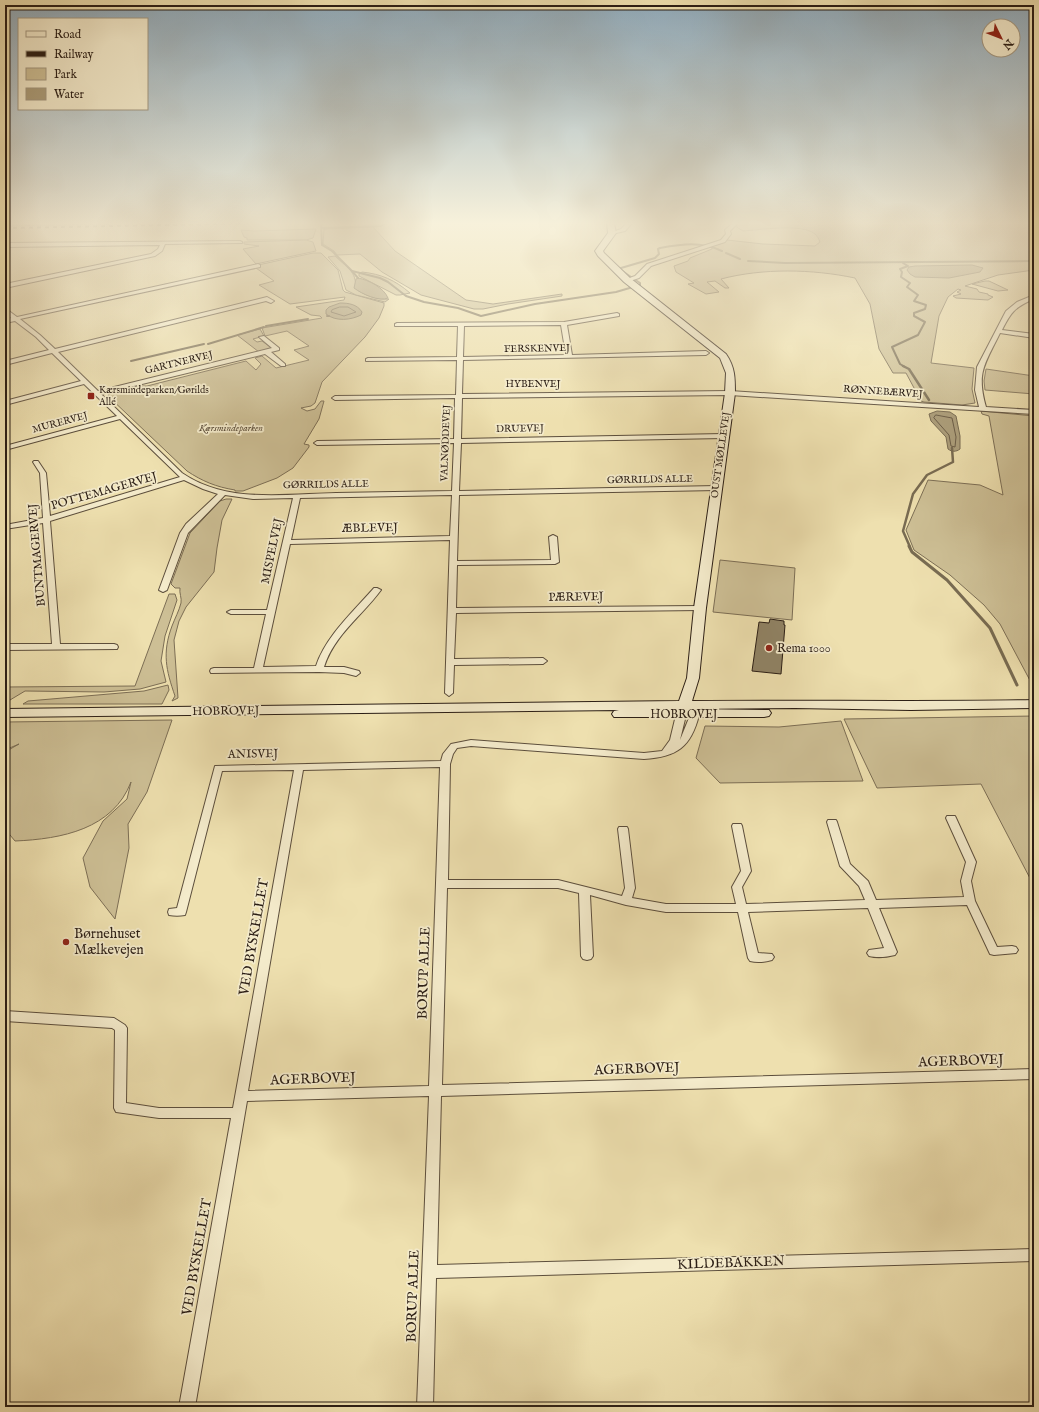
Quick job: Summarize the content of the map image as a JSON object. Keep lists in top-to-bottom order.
{
  "streets": {
    "street": [
      "FERSKENVEJ",
      "GARTNERVEJ",
      "HYBENVEJ",
      "RØNNEBÆRVEJ",
      "MURERVEJ",
      "DRUEVEJ",
      "VALNØDDEVEJ",
      "OUST MØLLEVEJ",
      "GØRRILDS ALLE",
      "POTTEMAGERVEJ",
      "ÆBLEVEJ",
      "MISPELVEJ",
      "BUNTMAGERVEJ",
      "PÆREVEJ",
      "HOBROVEJ",
      "ANISVEJ",
      "VED BYSKELLET",
      "BORUP ALLE",
      "AGERBOVEJ",
      "KILDEBAKKEN"
    ]
  },
  "crossings": [
    ["FERSKENVEJ", "VALNØDDEVEJ"],
    ["GARTNERVEJ", "GØRRILDS ALLE"],
    ["HYBENVEJ", "RØNNEBÆRVEJ"],
    ["HYBENVEJ", "VALNØDDEVEJ"],
    ["HYBENVEJ", "OUST MØLLEVEJ"],
    ["RØNNEBÆRVEJ", "OUST MØLLEVEJ"],
    ["MURERVEJ", "GØRRILDS ALLE"],
    ["DRUEVEJ", "VALNØDDEVEJ"],
    ["DRUEVEJ", "OUST MØLLEVEJ"],
    ["VALNØDDEVEJ", "GØRRILDS ALLE"],
    ["VALNØDDEVEJ", "ÆBLEVEJ"],
    ["VALNØDDEVEJ", "PÆREVEJ"],
    ["OUST MØLLEVEJ", "GØRRILDS ALLE"],
    ["OUST MØLLEVEJ", "PÆREVEJ"],
    ["OUST MØLLEVEJ", "HOBROVEJ"],
    ["OUST MØLLEVEJ", "BORUP ALLE"],
    ["GØRRILDS ALLE", "POTTEMAGERVEJ"],
    ["GØRRILDS ALLE", "MISPELVEJ"],
    ["POTTEMAGERVEJ", "BUNTMAGERVEJ"],
    ["ÆBLEVEJ", "MISPELVEJ"],
    ["HOBROVEJ", "BORUP ALLE"],
    ["ANISVEJ", "VED BYSKELLET"],
    ["ANISVEJ", "BORUP ALLE"],
    ["VED BYSKELLET", "AGERBOVEJ"],
    ["BORUP ALLE", "AGERBOVEJ"],
    ["BORUP ALLE", "KILDEBAKKEN"]
  ],
  "parks": ["Kærsmindeparken"],
  "places": {
    "transit": ["Kærsmindeparken/Gørilds Allé"],
    "other": ["Rema 1000", "Børnehuset Mælkevejen"]
  },
  "legend": [
    "Road",
    "Railway",
    "Park",
    "Water"
  ],
  "north": "bottom right"
}
